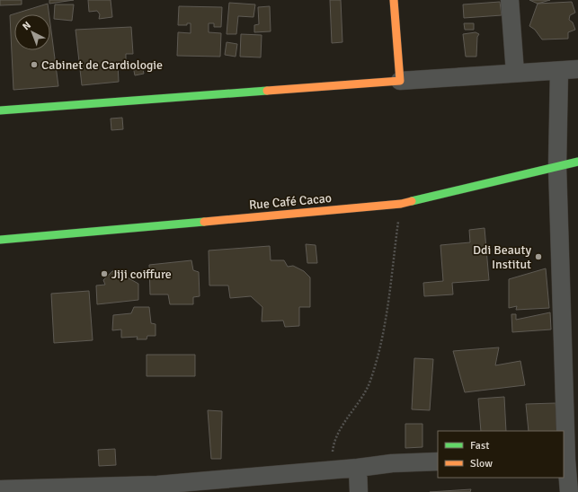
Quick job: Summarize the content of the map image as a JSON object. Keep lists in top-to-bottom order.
{
  "streets": {
    "street": ["Rue Café Cacao"]
  },
  "places": ["Cabinet de Cardiologie", "Ddi Beauty Institut", "Jiji coiffure"],
  "legend": ["Fast", "Slow"],
  "north": "top left"
}
